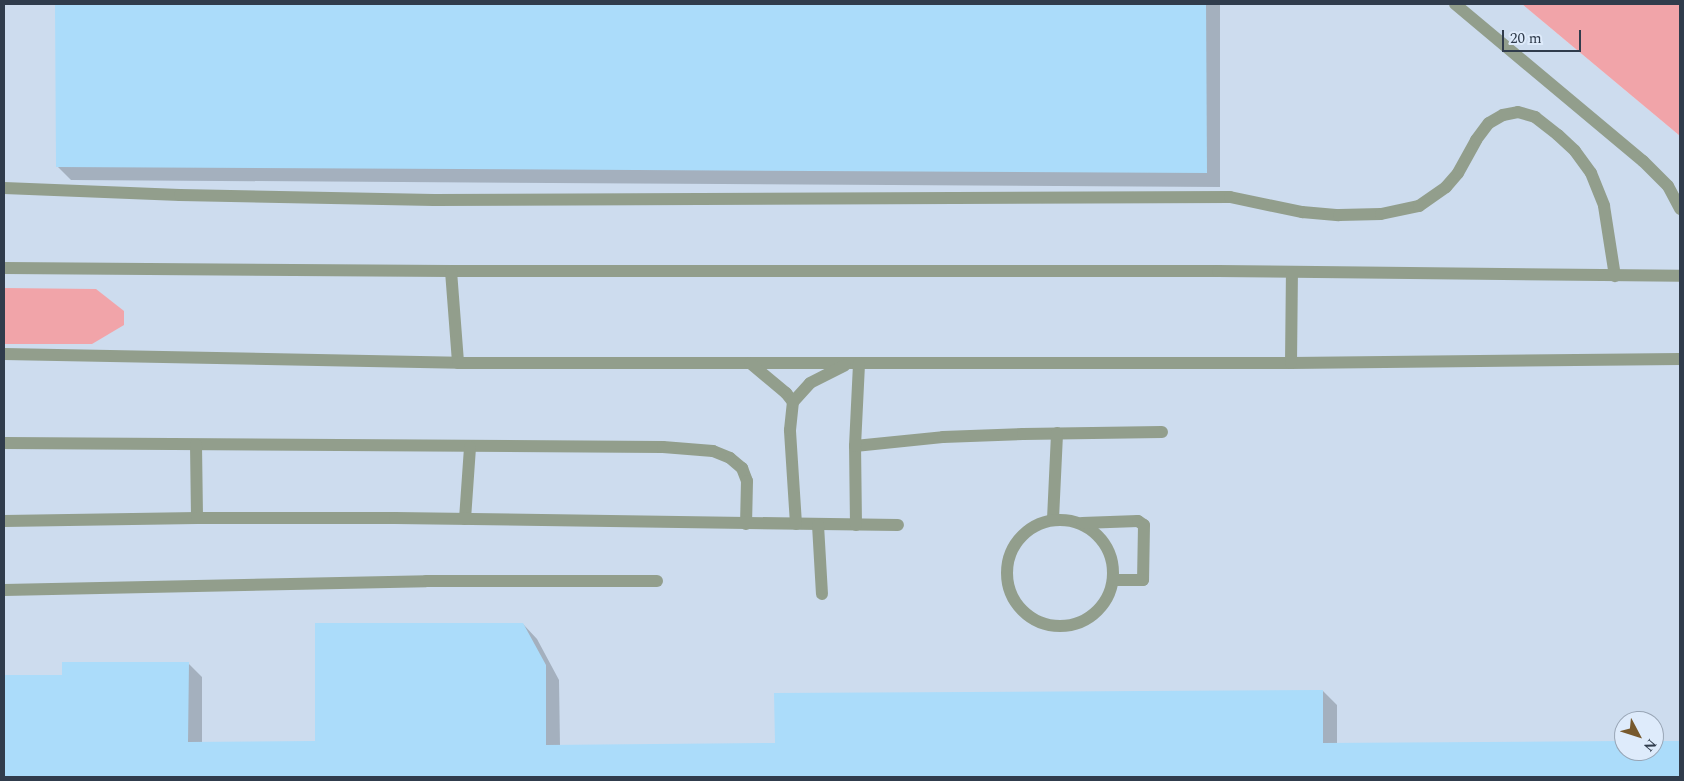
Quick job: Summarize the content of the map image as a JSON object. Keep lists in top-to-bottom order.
{
  "scale_bar": "20 m",
  "north": "bottom right"
}
